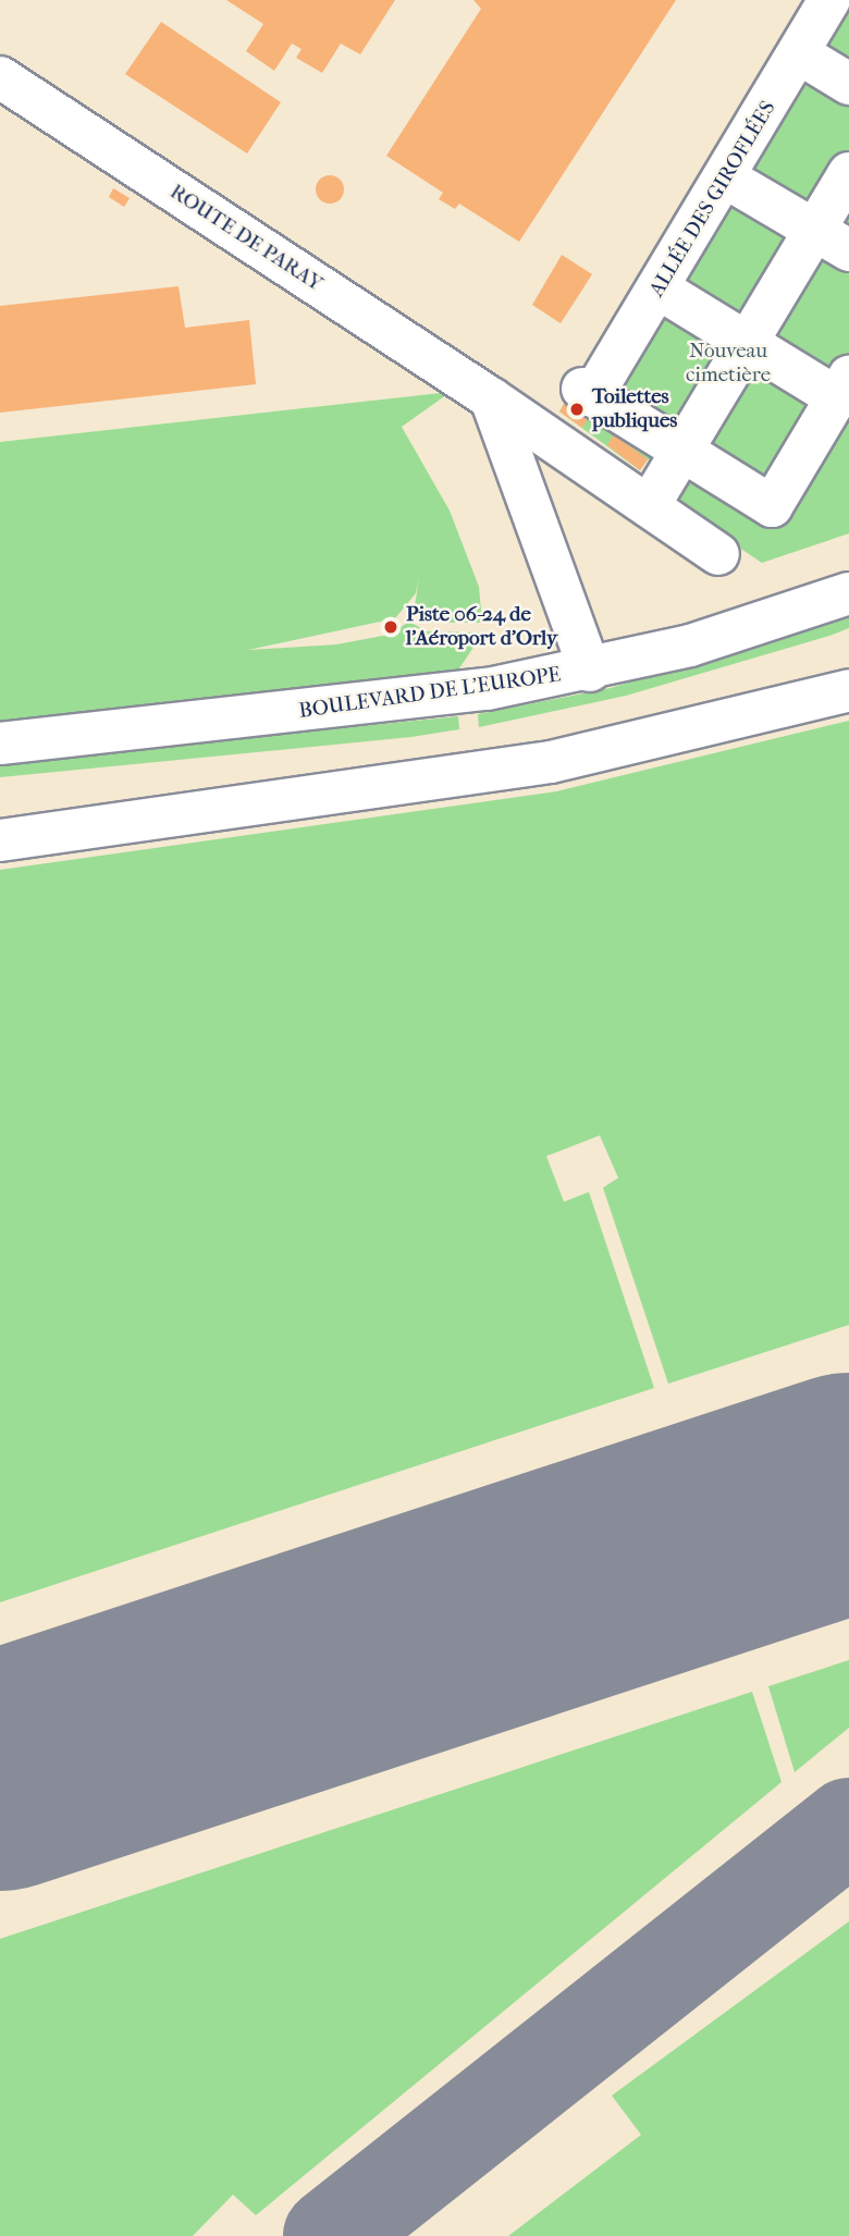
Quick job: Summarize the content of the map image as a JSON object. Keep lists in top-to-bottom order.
{
  "streets": {
    "street": ["ALLÉE DES GIROFLÉES", "ROUTE DE PARAY", "BOULEVARD DE L'EUROPE"]
  },
  "parks": ["Nouveau cimetière"],
  "places": ["Toilettes publiques", "Piste 06-24 de l'Aéroport d'Orly"]
}
